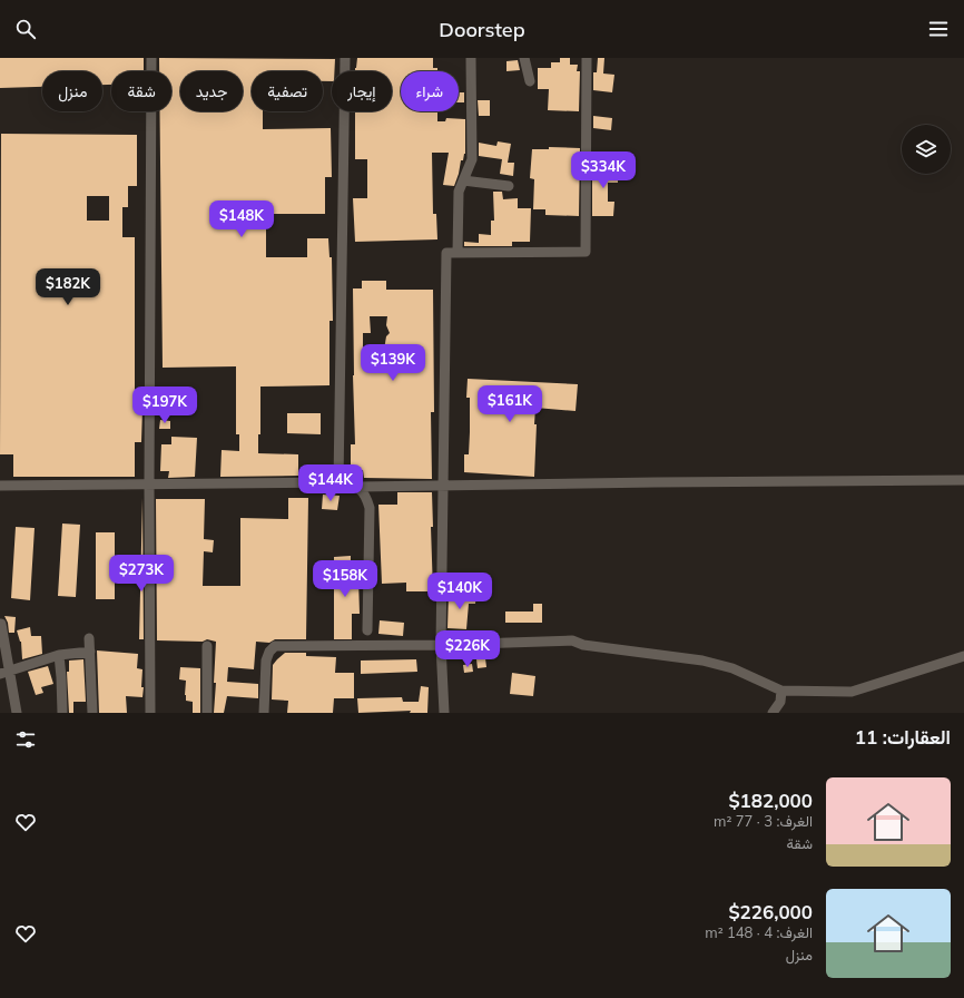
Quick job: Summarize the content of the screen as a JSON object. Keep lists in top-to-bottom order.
{
  "page": {
    "header": "Doorstep",
    "chip": [
      "شراء",
      "إيجار",
      "تصفية",
      "جديد",
      "شقة",
      "منزل"
    ],
    "price": [
      "$334K",
      "$148K",
      "$182K",
      "$139K",
      "$161K",
      "$197K",
      "$144K",
      "$273K",
      "$158K",
      "$140K",
      "$226K"
    ],
    "heading": "العقارات: 11",
    "list": [
      {
        "name": "$182,000",
        "note": "الغرف: 3 · 77 m² · شقة"
      },
      {
        "name": "$226,000",
        "note": "الغرف: 4 · 148 m² · منزل"
      }
    ]
  }
}
